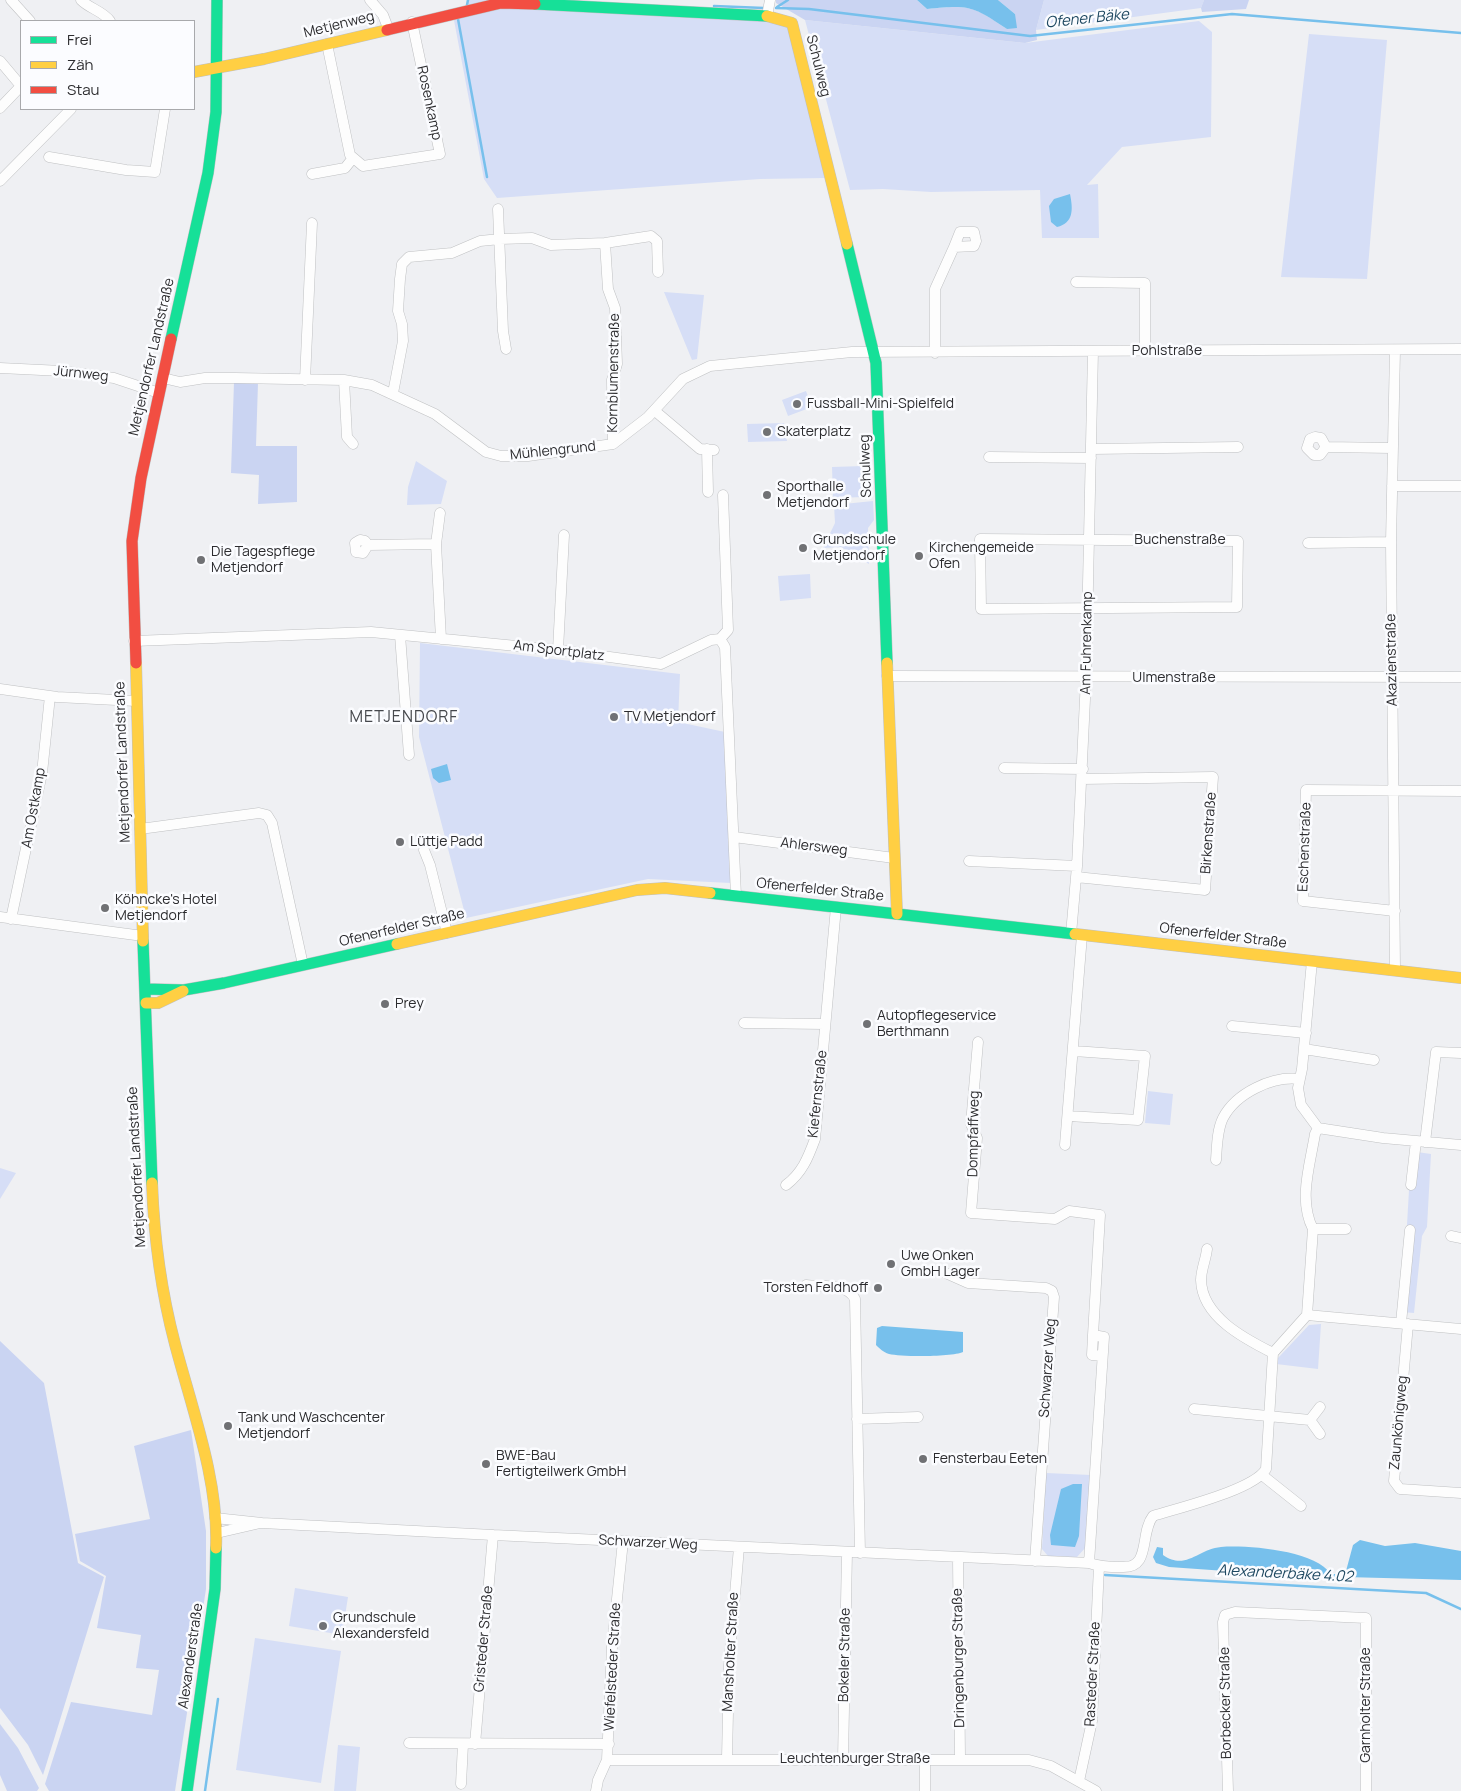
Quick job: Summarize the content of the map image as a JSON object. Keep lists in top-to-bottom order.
{
  "streets": {
    "street": [
      "Metjenweg",
      "Schulweg",
      "Rosenkamp",
      "Pohlstraße",
      "Metjendorfer Landstraße",
      "Kornblumenstraße",
      "Jürnweg",
      "Mühlengrund",
      "Buchenstraße",
      "Am Fuhrenkamp",
      "Am Sportplatz",
      "Akazienstraße",
      "Ulmenstraße",
      "Am Ostkamp",
      "Birkenstraße",
      "Ahlersweg",
      "Eschenstraße",
      "Ofenerfelder Straße",
      "Kiefernstraße",
      "Dompfaffweg",
      "Schwarzer Weg",
      "Zaunkönigweg",
      "Gristeder Straße",
      "Mansholter Straße",
      "Bokeler Straße",
      "Alexanderstraße",
      "Dringenburger Straße",
      "Wiefelsteder Straße",
      "Rasteder Straße",
      "Borbecker Straße",
      "Garnholter Straße",
      "Leuchtenburger Straße"
    ]
  },
  "crossings": [
    ["Metjenweg", "Schulweg"],
    ["Metjenweg", "Rosenkamp"],
    ["Metjenweg", "Metjendorfer Landstraße"],
    ["Schulweg", "Pohlstraße"],
    ["Schulweg", "Mühlengrund"],
    ["Schulweg", "Ulmenstraße"],
    ["Schulweg", "Ahlersweg"],
    ["Schulweg", "Ofenerfelder Straße"],
    ["Pohlstraße", "Mühlengrund"],
    ["Pohlstraße", "Am Fuhrenkamp"],
    ["Pohlstraße", "Akazienstraße"],
    ["Metjendorfer Landstraße", "Jürnweg"],
    ["Metjendorfer Landstraße", "Mühlengrund"],
    ["Metjendorfer Landstraße", "Am Sportplatz"],
    ["Metjendorfer Landstraße", "Ofenerfelder Straße"],
    ["Metjendorfer Landstraße", "Schwarzer Weg"],
    ["Metjendorfer Landstraße", "Alexanderstraße"],
    ["Kornblumenstraße", "Mühlengrund"],
    ["Buchenstraße", "Am Fuhrenkamp"],
    ["Am Fuhrenkamp", "Ulmenstraße"],
    ["Am Fuhrenkamp", "Birkenstraße"],
    ["Am Fuhrenkamp", "Ofenerfelder Straße"],
    ["Akazienstraße", "Ulmenstraße"],
    ["Akazienstraße", "Eschenstraße"],
    ["Akazienstraße", "Ofenerfelder Straße"],
    ["Ofenerfelder Straße", "Kiefernstraße"],
    ["Dompfaffweg", "Schwarzer Weg"],
    ["Dompfaffweg", "Rasteder Straße"],
    ["Schwarzer Weg", "Gristeder Straße"],
    ["Schwarzer Weg", "Mansholter Straße"],
    ["Schwarzer Weg", "Bokeler Straße"],
    ["Schwarzer Weg", "Alexanderstraße"],
    ["Schwarzer Weg", "Dringenburger Straße"],
    ["Schwarzer Weg", "Wiefelsteder Straße"],
    ["Schwarzer Weg", "Rasteder Straße"],
    ["Mansholter Straße", "Leuchtenburger Straße"],
    ["Bokeler Straße", "Leuchtenburger Straße"],
    ["Dringenburger Straße", "Leuchtenburger Straße"],
    ["Wiefelsteder Straße", "Leuchtenburger Straße"],
    ["Rasteder Straße", "Leuchtenburger Straße"],
    ["Borbecker Straße", "Garnholter Straße"]
  ],
  "districts": ["METJENDORF"],
  "water": ["Ofener Bäke", "Alexanderbäke 4.02"],
  "places": [
    "Fussball-Mini-Spielfeld",
    "Skaterplatz",
    "Sporthalle Metjendorf",
    "Grundschule Metjendorf",
    "Kirchengemeide Ofen",
    "Die Tagespflege Metjendorf",
    "TV Metjendorf",
    "Lüttje Padd",
    "Köhncke's Hotel Metjendorf",
    "Prey",
    "Autopflegeservice Berthmann",
    "Uwe Onken GmbH Lager",
    "Torsten Feldhoff",
    "Tank und Waschcenter Metjendorf",
    "Fensterbau Eeten",
    "BWE-Bau Fertigteilwerk GmbH",
    "Grundschule Alexandersfeld"
  ],
  "legend": ["Frei", "Zäh", "Stau"]
}
